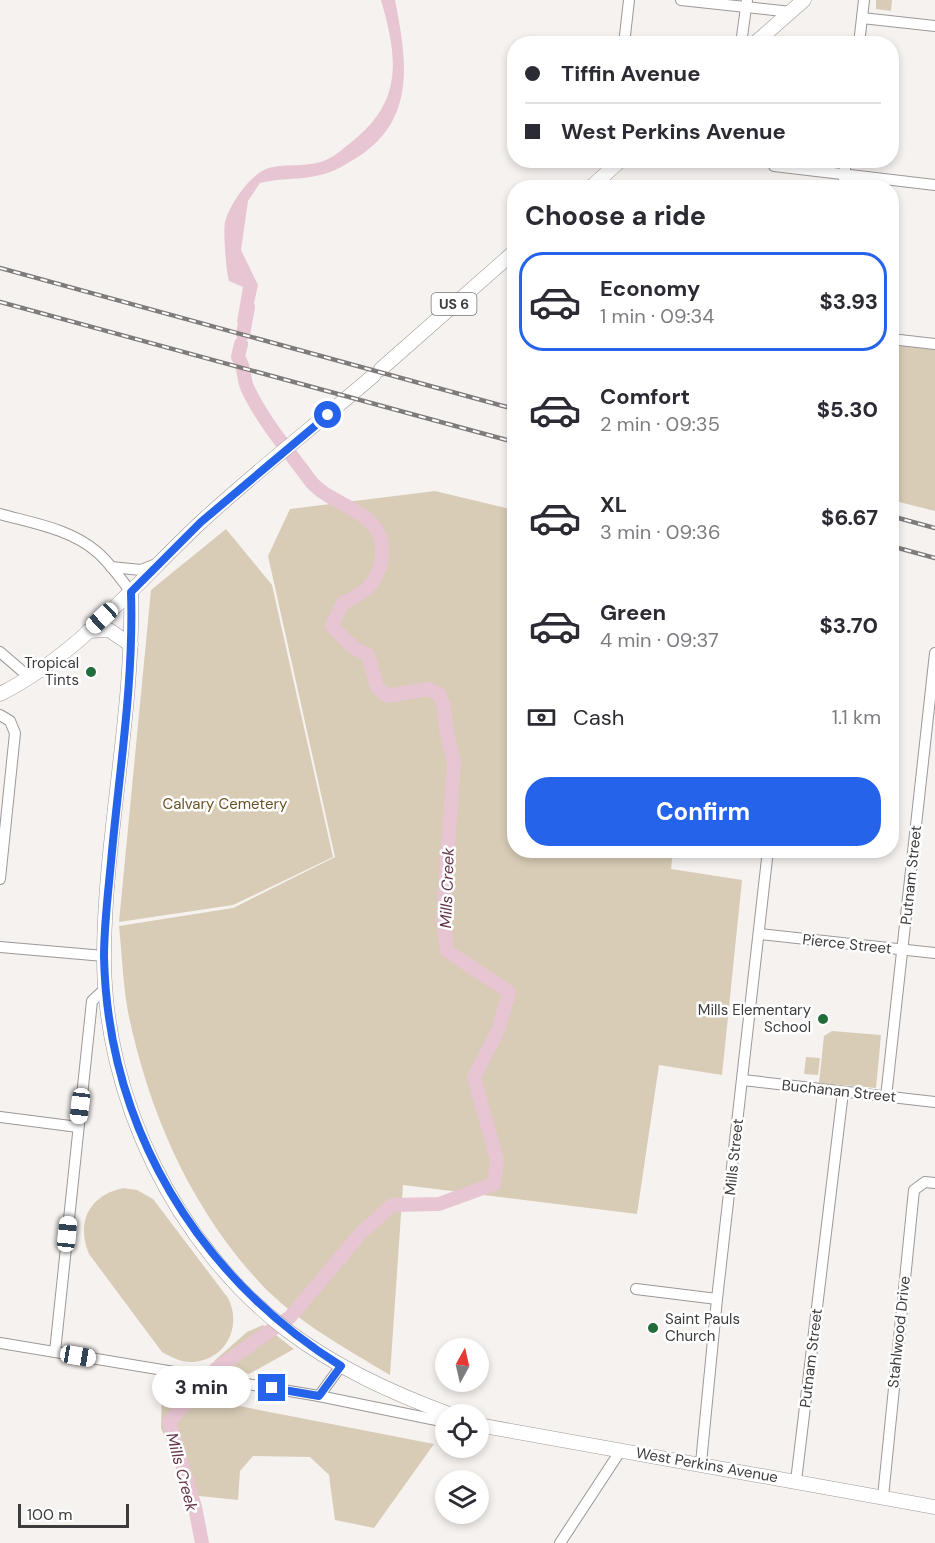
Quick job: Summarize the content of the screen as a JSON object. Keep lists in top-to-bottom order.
{
  "streets": {
    "main road": ["US 6", "West Perkins Avenue"],
    "street": [
      "Putnam Street",
      "Pierce Street",
      "Buchanan Street",
      "Mills Street",
      "Stahlwood Drive"
    ]
  },
  "crossings": [
    ["Putnam Street", "Pierce Street"],
    ["Putnam Street", "Buchanan Street"],
    ["Putnam Street", "West Perkins Avenue"],
    ["Pierce Street", "Mills Street"],
    ["Buchanan Street", "Mills Street"],
    ["Mills Street", "West Perkins Avenue"],
    ["Stahlwood Drive", "West Perkins Avenue"]
  ],
  "water": ["Mills Creek"],
  "parks": ["Calvary Cemetery"],
  "places": ["Tropical Tints", "Mills Elementary School", "Saint Pauls Church"],
  "scale_bar": "100 m",
  "north": "top",
  "page": {
    "banner": ["Tiffin Avenue", "West Perkins Avenue"],
    "heading": "Choose a ride",
    "list": [
      {
        "name": "Economy",
        "note": "1 min · 09:34",
        "value": "$3.93"
      },
      {
        "name": "Comfort",
        "note": "2 min · 09:35",
        "value": "$5.30"
      },
      {
        "name": "XL",
        "note": "3 min · 09:36",
        "value": "$6.67"
      },
      {
        "name": "Green",
        "note": "4 min · 09:37",
        "value": "$3.70"
      }
    ],
    "pay": ["Cash", "1.1 km"],
    "buttons": "Confirm",
    "bubble": "3 min",
    "scale": "100 m"
  }
}
